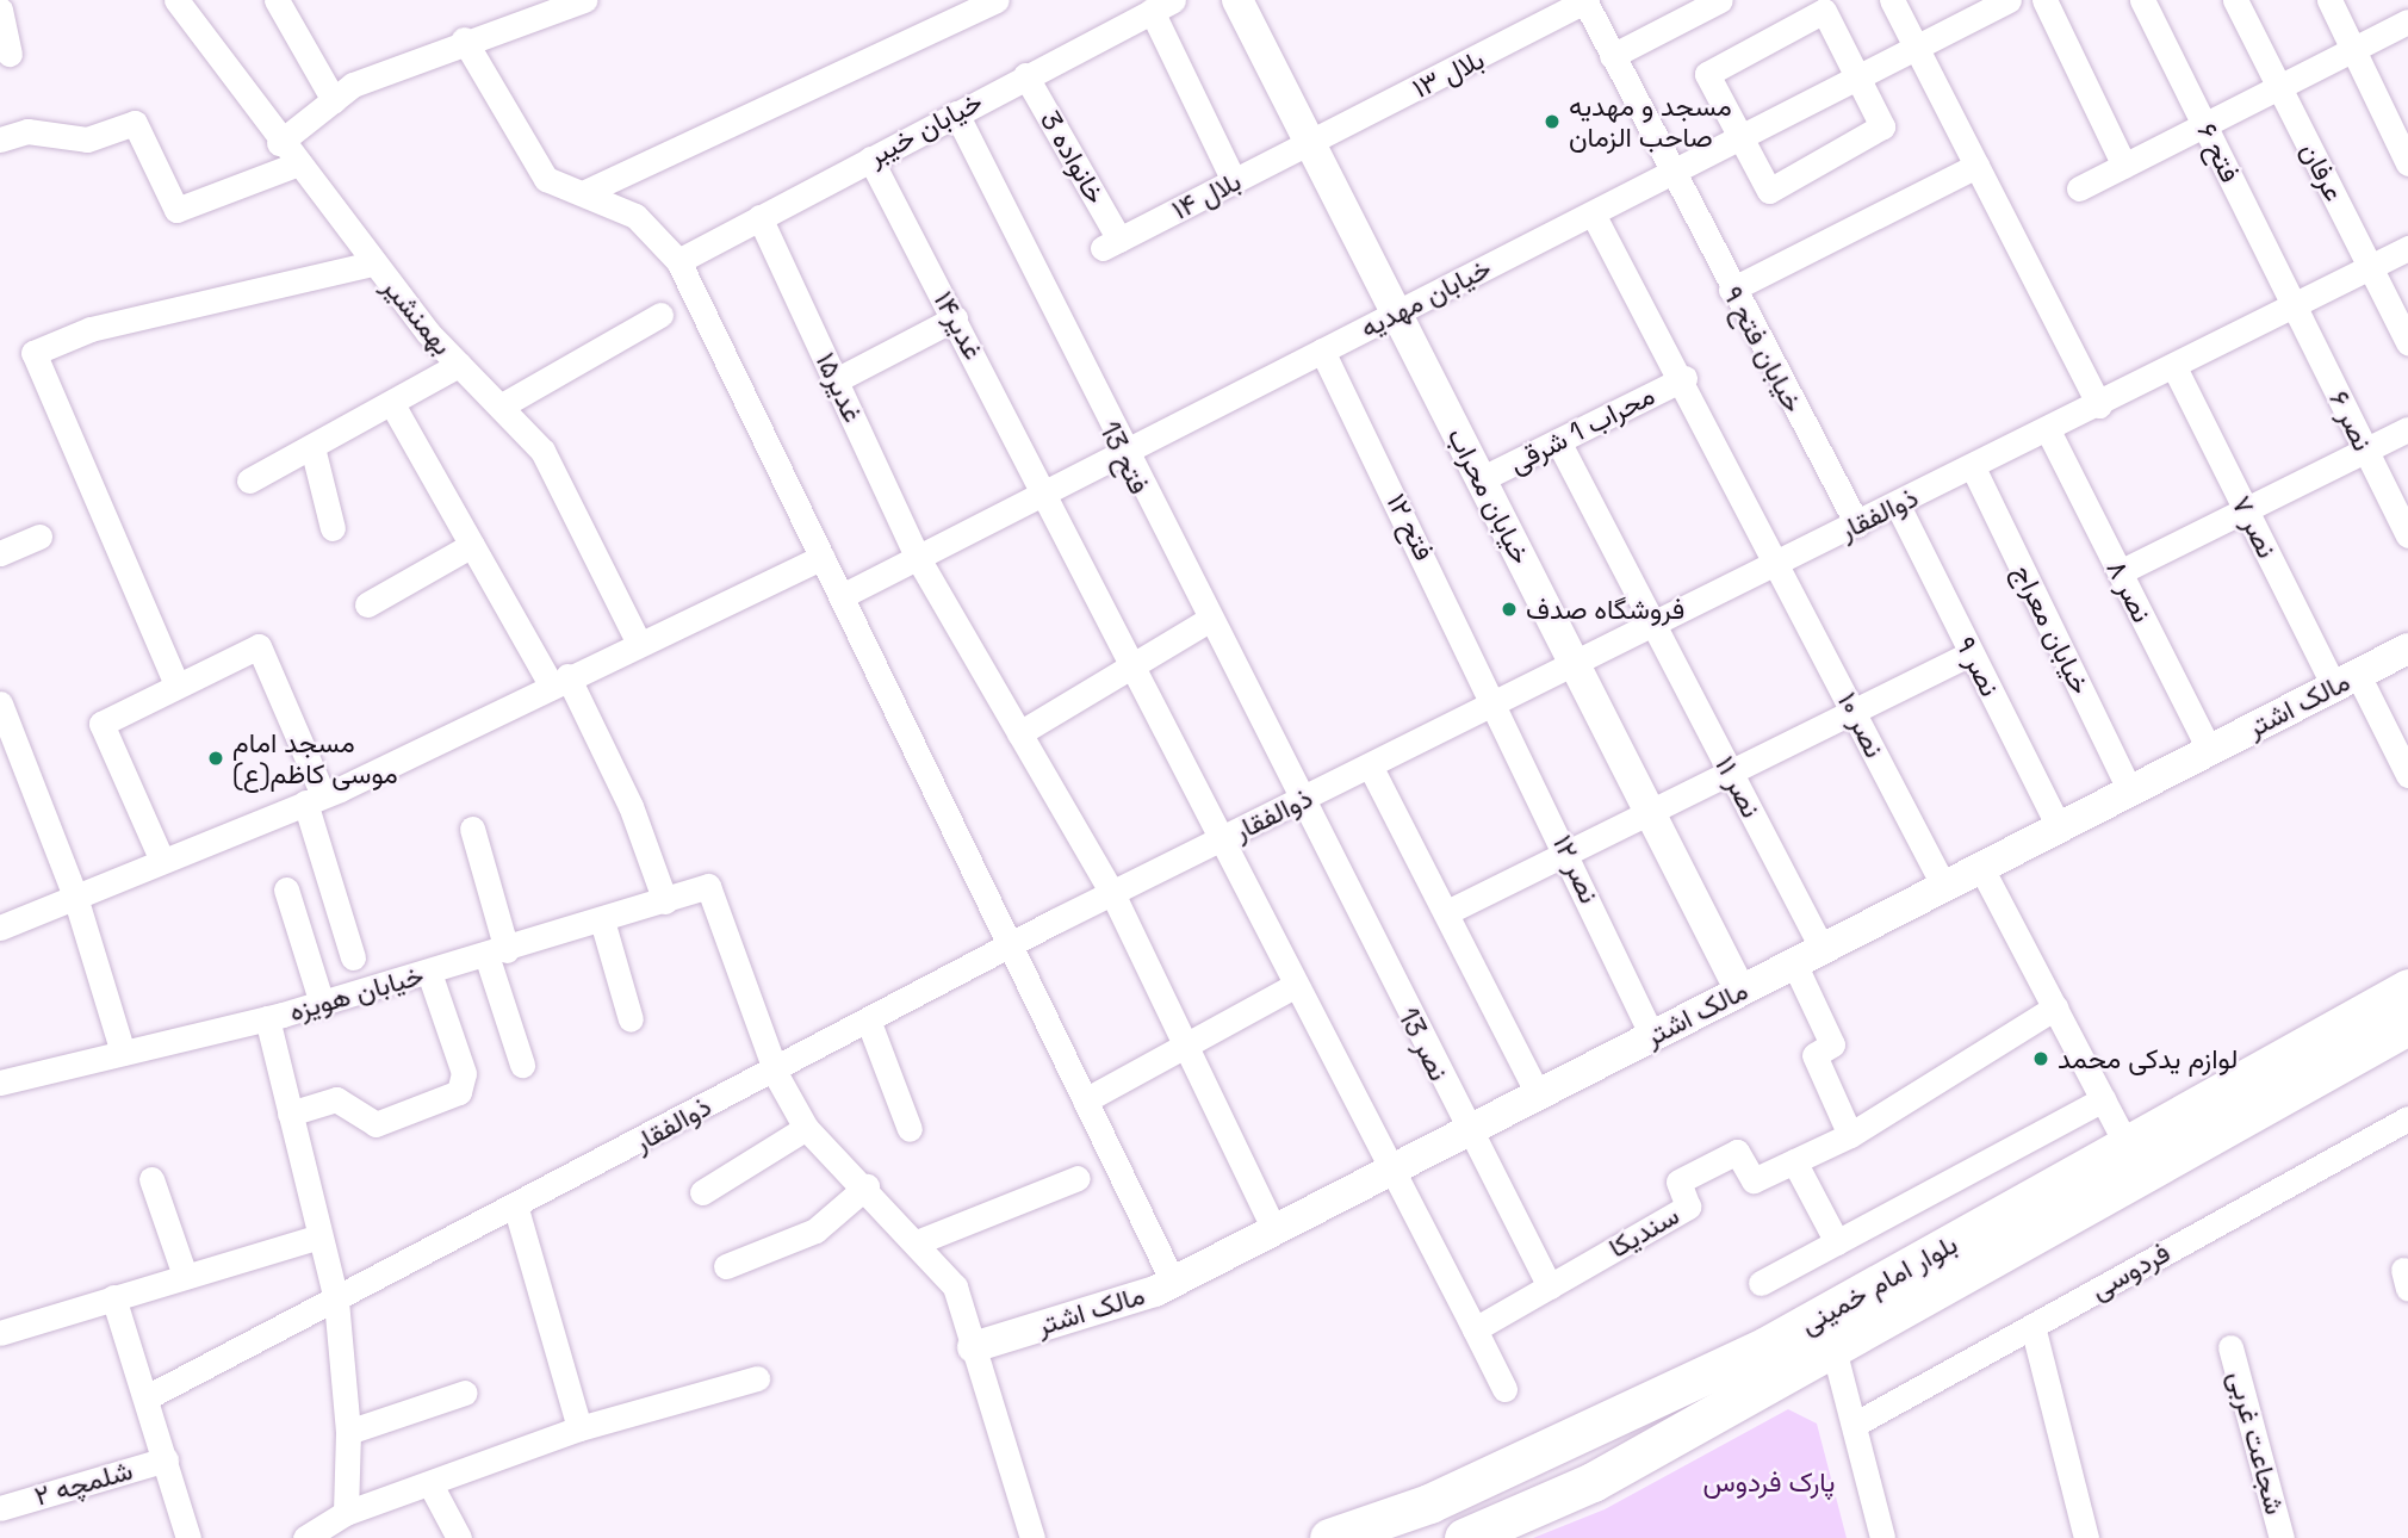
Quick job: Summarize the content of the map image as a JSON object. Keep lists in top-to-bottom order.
{
  "streets": {
    "main road": ["بلوار امام خمینی"],
    "street": [
      "بلال ۱۳",
      "خیابان خیبر",
      "فتح ۶",
      "خانواده 3",
      "عرفان",
      "بلال ۱۴",
      "خیابان مهدیه",
      "بهمنشیر",
      "غدیر۱۴",
      "خیابان فتح ۹",
      "غدیر۱۵",
      "نصر ۶",
      "محراب 1 شرقی",
      "فتح 13",
      "خیابان محراب",
      "ذوالفقار",
      "فتح ۱۲",
      "نصر ۷",
      "نصر ۸",
      "خیابان معراج",
      "نصر ۹",
      "مالک اشتر",
      "نصر ۱۰",
      "نصر ۱۱",
      "نصر ۱۲",
      "خیابان هویزه",
      "نصر 13",
      "سندیکا",
      "فردوسی",
      "شجاعت غربی",
      "شلمچه ۲"
    ]
  },
  "crossings": [
    ["بلال ۱۳", "بلال ۱۴"],
    ["بلال ۱۳", "خیابان فتح ۹"],
    ["بلال ۱۳", "خیابان محراب"],
    ["خیابان خیبر", "خانواده 3"],
    ["خیابان خیبر", "غدیر۱۴"],
    ["خیابان خیبر", "غدیر۱۵"],
    ["خیابان خیبر", "فتح 13"],
    ["فتح ۶", "نصر ۶"],
    ["فتح ۶", "ذوالفقار"],
    ["خانواده 3", "بلال ۱۴"],
    ["عرفان", "ذوالفقار"],
    ["بلال ۱۴", "خیابان محراب"],
    ["خیابان مهدیه", "غدیر۱۴"],
    ["خیابان مهدیه", "خیابان فتح ۹"],
    ["خیابان مهدیه", "غدیر۱۵"],
    ["خیابان مهدیه", "فتح 13"],
    ["خیابان مهدیه", "خیابان محراب"],
    ["خیابان مهدیه", "فتح ۱۲"],
    ["خیابان مهدیه", "نصر ۱۰"],
    ["غدیر۱۴", "ذوالفقار"],
    ["غدیر۱۴", "مالک اشتر"],
    ["خیابان فتح ۹", "ذوالفقار"],
    ["غدیر۱۵", "ذوالفقار"],
    ["غدیر۱۵", "مالک اشتر"],
    ["نصر ۶", "ذوالفقار"],
    ["محراب 1 شرقی", "خیابان محراب"],
    ["محراب 1 شرقی", "نصر ۱۰"],
    ["محراب 1 شرقی", "نصر ۱۱"],
    ["فتح 13", "ذوالفقار"],
    ["فتح 13", "نصر 13"],
    ["خیابان محراب", "ذوالفقار"],
    ["خیابان محراب", "مالک اشتر"],
    ["ذوالفقار", "فتح ۱۲"],
    ["ذوالفقار", "نصر ۷"],
    ["ذوالفقار", "نصر ۸"],
    ["ذوالفقار", "خیابان معراج"],
    ["ذوالفقار", "نصر ۹"],
    ["ذوالفقار", "نصر ۱۰"],
    ["ذوالفقار", "نصر ۱۱"],
    ["ذوالفقار", "نصر ۱۲"],
    ["ذوالفقار", "خیابان هویزه"],
    ["ذوالفقار", "نصر 13"],
    ["فتح ۱۲", "نصر ۱۲"],
    ["نصر ۷", "مالک اشتر"],
    ["نصر ۸", "مالک اشتر"],
    ["خیابان معراج", "مالک اشتر"],
    ["نصر ۹", "مالک اشتر"],
    ["مالک اشتر", "نصر ۱۰"],
    ["مالک اشتر", "نصر ۱۱"],
    ["مالک اشتر", "نصر ۱۲"],
    ["مالک اشتر", "نصر 13"],
    ["نصر 13", "سندیکا"]
  ],
  "parks": ["پارک فردوس"],
  "places": [
    "مسجد و مهدیه صاحب الزمان",
    "فروشگاه صدف",
    "مسجد امام موسی کاظم(ع)",
    "لوازم یدکی محمد"
  ]
}
